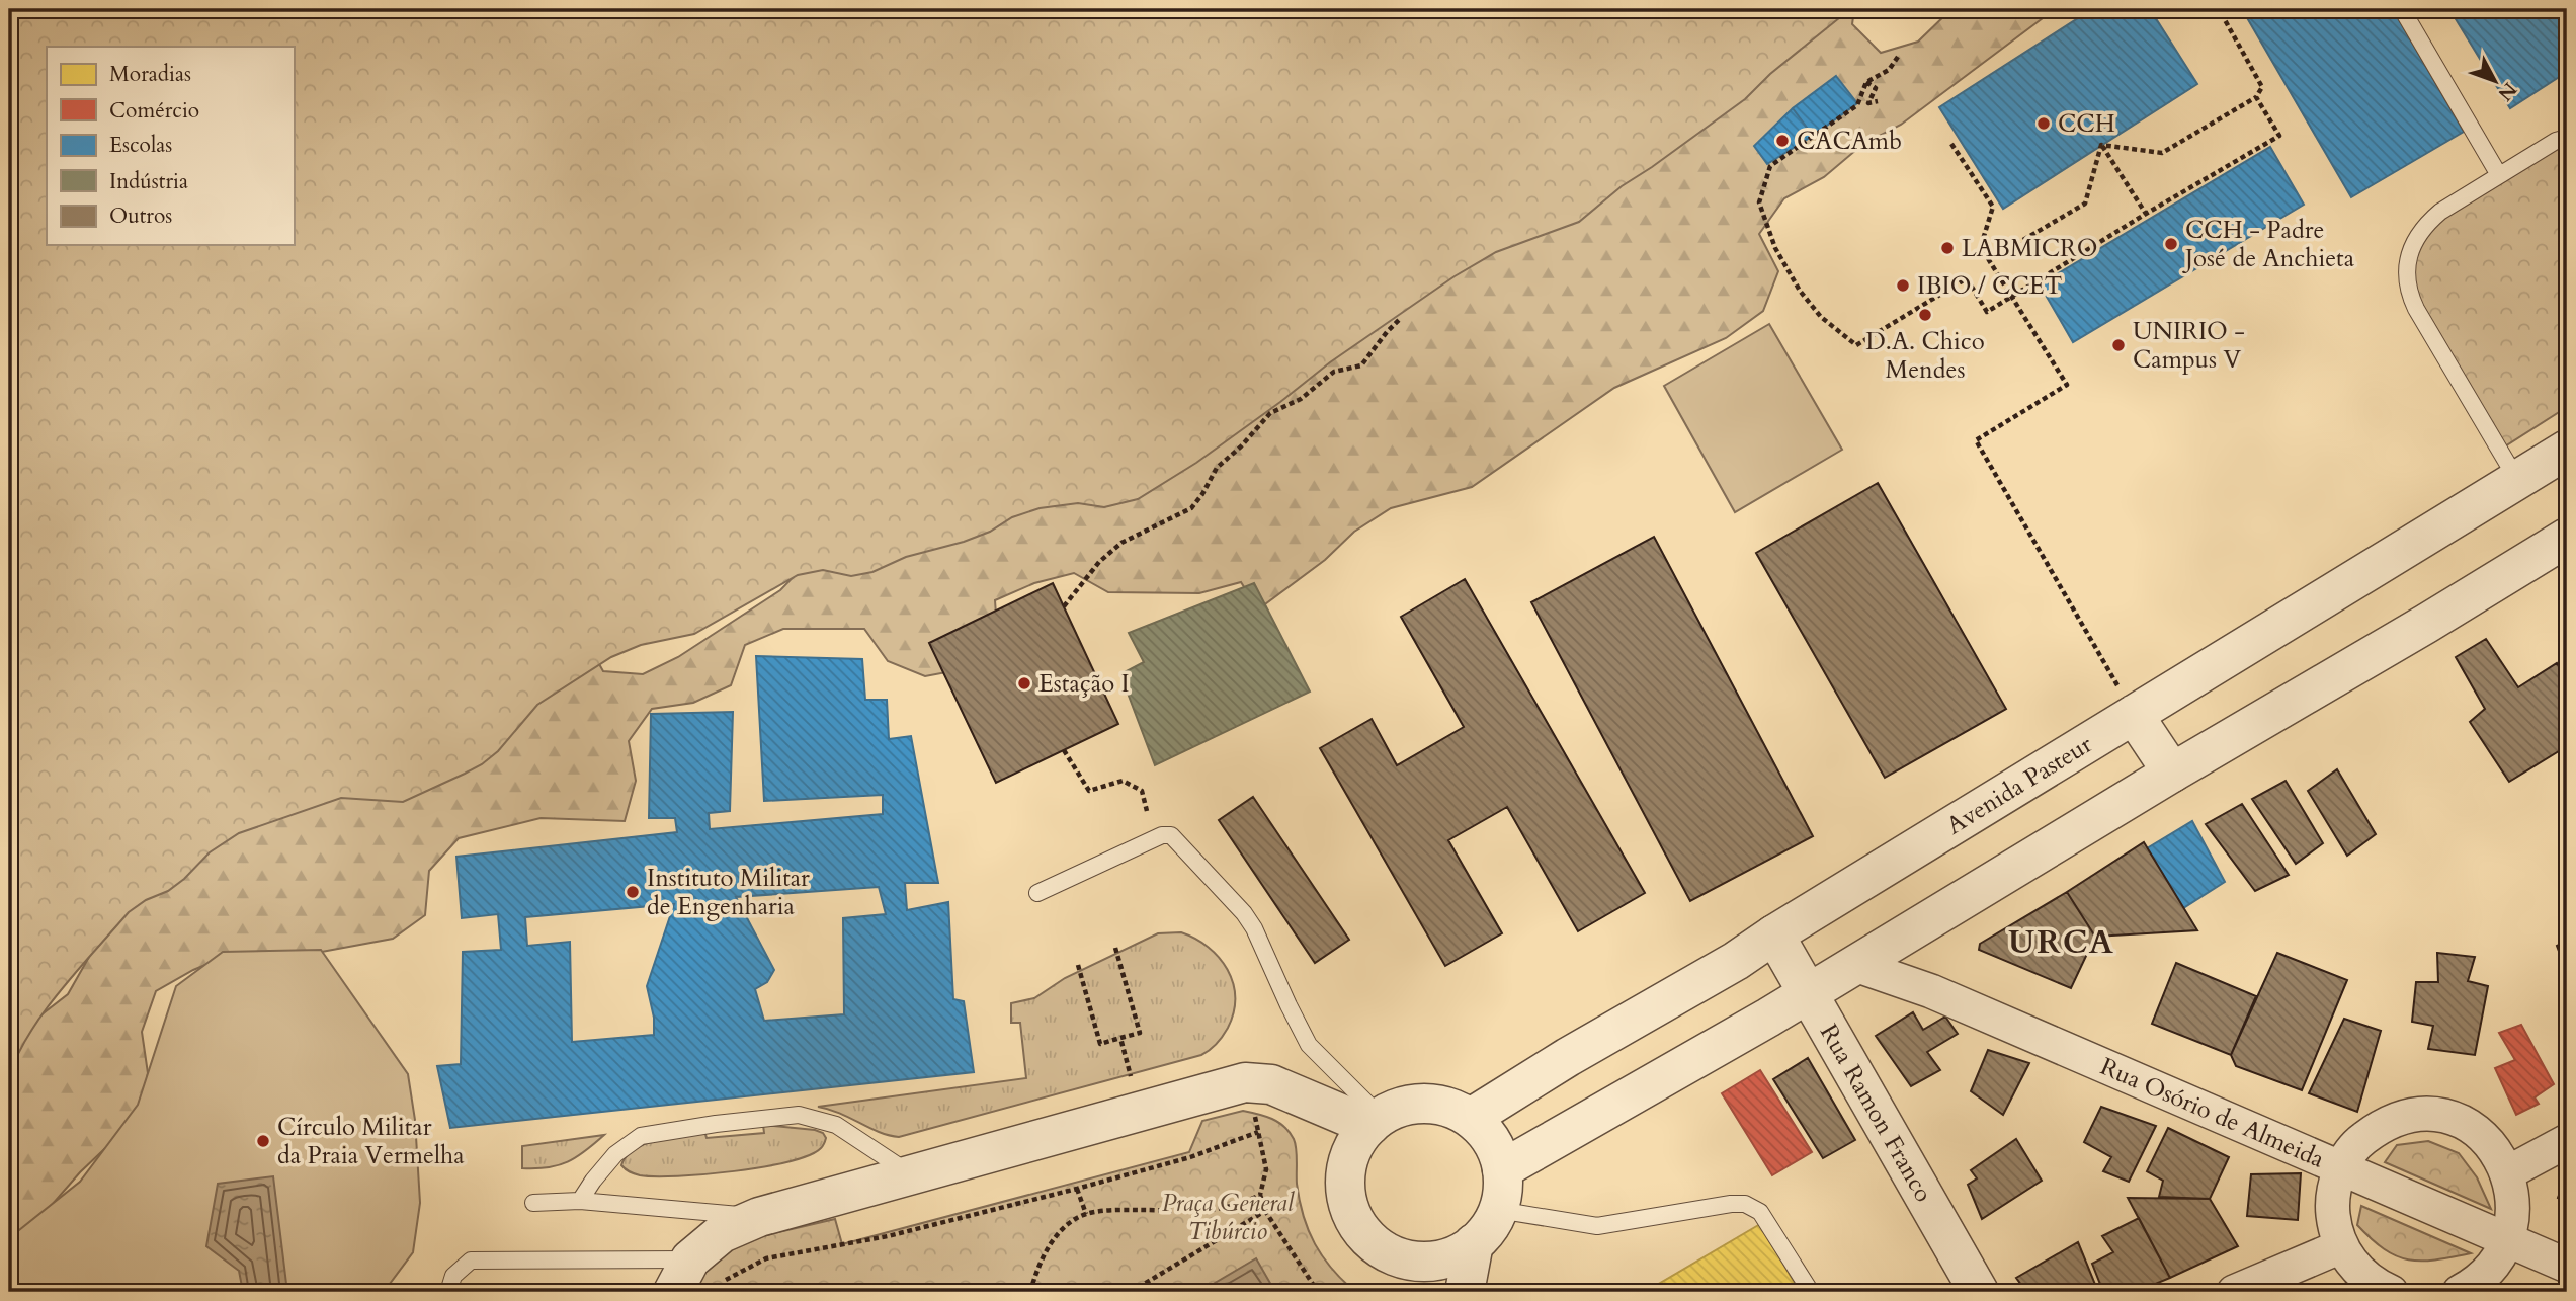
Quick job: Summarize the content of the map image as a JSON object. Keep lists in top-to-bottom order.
{
  "streets": {
    "street": ["Avenida Pasteur", "Rua Osório de Almeida", "Rua Ramon Franco"]
  },
  "crossings": [
    ["Avenida Pasteur", "Rua Ramon Franco"]
  ],
  "districts": ["URCA"],
  "parks": ["Praça General Tibúrcio"],
  "places": [
    "CCH",
    "CACAmb",
    "CCH - Padre José de Anchieta",
    "LABMICRO",
    "IBIO / CCET",
    "D.A. Chico Mendes",
    "UNIRIO - Campus V",
    "Estação I",
    "Instituto Militar de Engenharia",
    "Círculo Militar da Praia Vermelha"
  ],
  "legend": [
    "Moradias",
    "Comércio",
    "Escolas",
    "Indústria",
    "Outros"
  ],
  "north": "bottom right"
}
